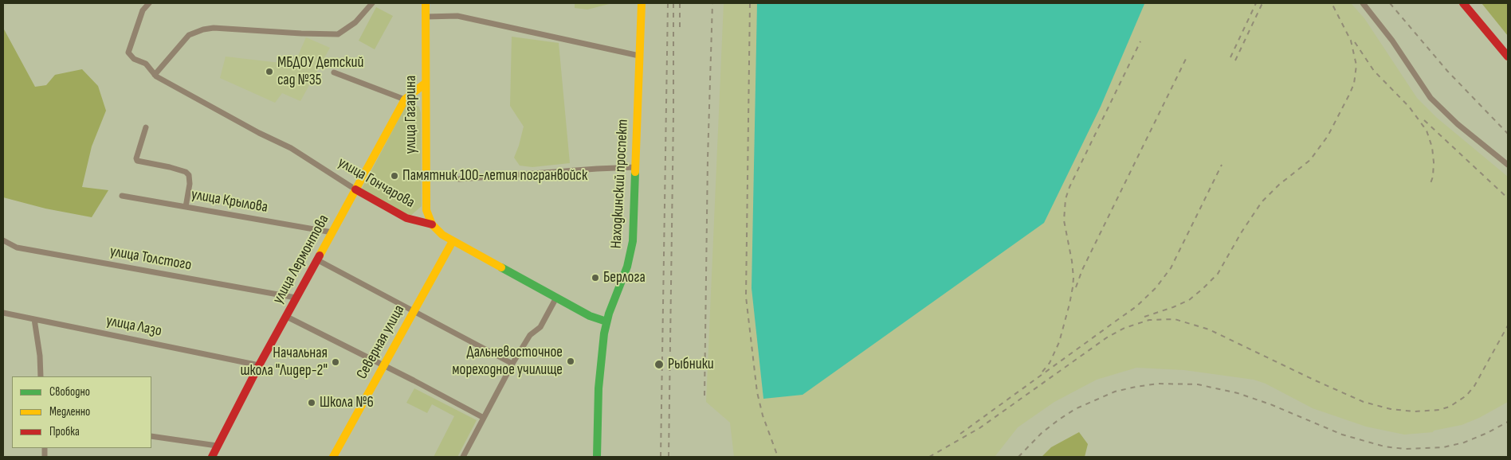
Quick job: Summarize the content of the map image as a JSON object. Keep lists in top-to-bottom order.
{
  "streets": {
    "main road": [
      "улица Гагарина",
      "улица Гончарова",
      "Находкинский проспект",
      "улица Лермонтова",
      "Северная улица"
    ],
    "street": ["улица Крылова", "улица Толстого", "улица Лазо"]
  },
  "crossings": [
    ["улица Гагарина", "улица Гончарова"],
    ["улица Гагарина", "улица Лермонтова"],
    ["улица Гончарова", "Находкинский проспект"],
    ["улица Гончарова", "улица Лермонтова"],
    ["улица Гончарова", "Северная улица"],
    ["улица Крылова", "улица Лермонтова"],
    ["улица Толстого", "улица Лермонтова"],
    ["улица Лермонтова", "улица Лазо"]
  ],
  "places": [
    "МБДОУ Детский сад №35",
    "Памятник 100-летия погранвойск",
    "Берлога",
    "Дальневосточное мореходное училище",
    "Начальная школа \"Лидер-2\"",
    "Рыбники",
    "Школа №6"
  ],
  "legend": ["Свободно", "Медленно", "Пробка"]
}
